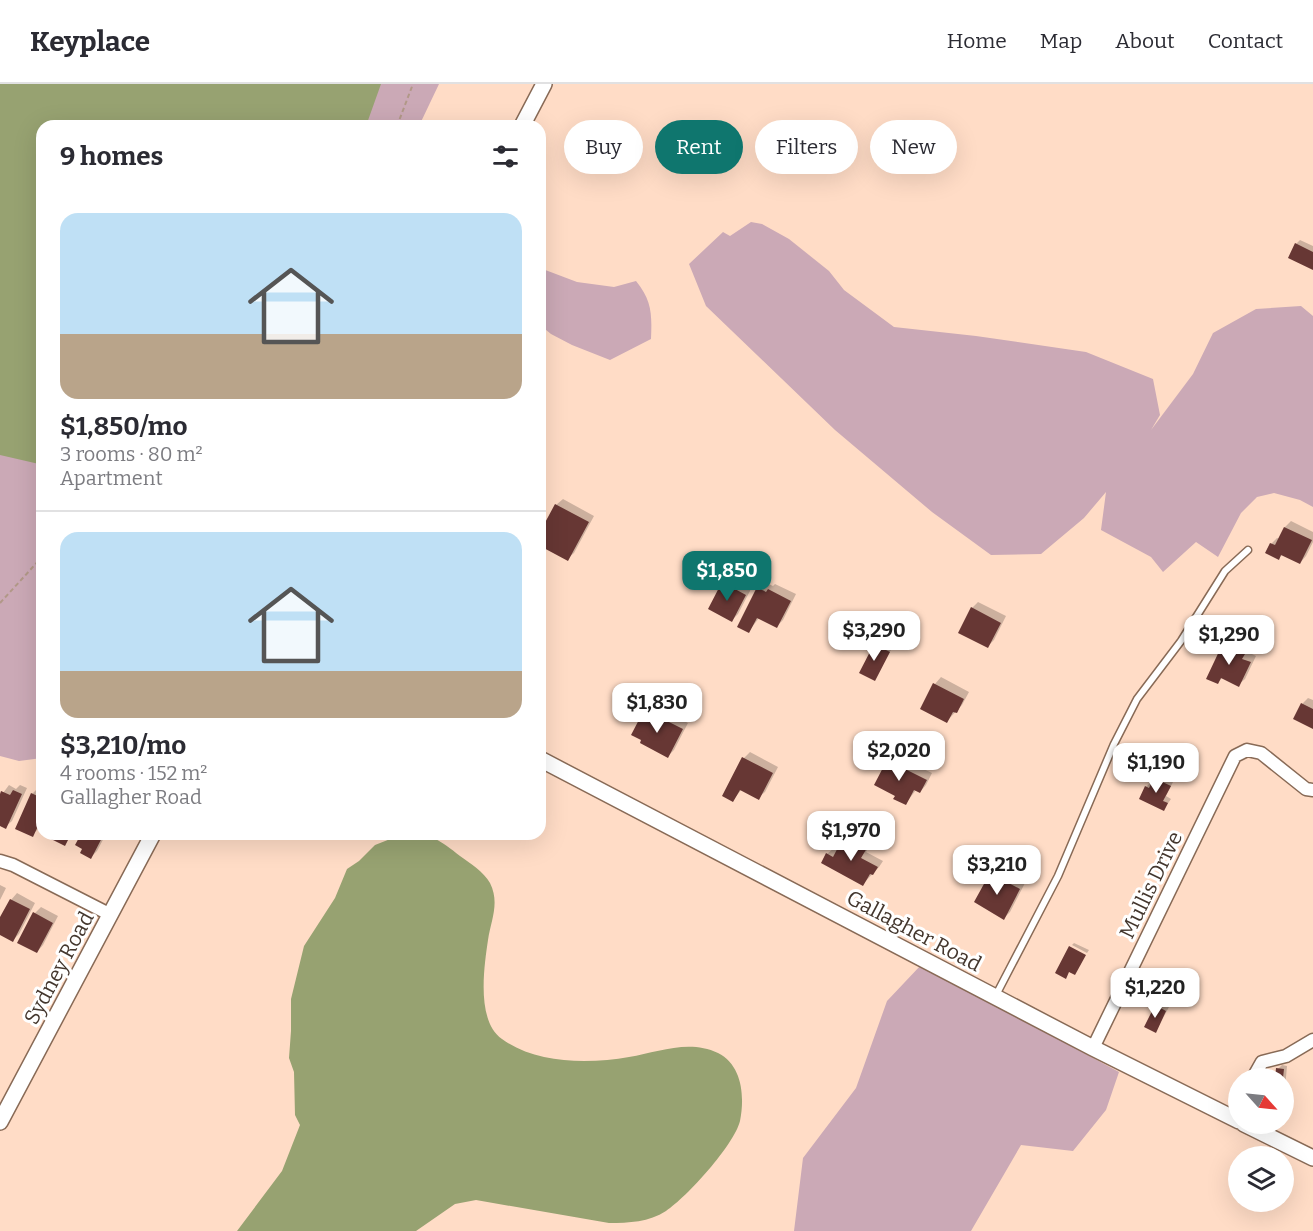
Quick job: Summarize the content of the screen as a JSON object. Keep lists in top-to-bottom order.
{
  "streets": {
    "street": ["Mullis Drive", "Gallagher Road", "Sydney Road"]
  },
  "crossings": [
    ["Mullis Drive", "Gallagher Road"]
  ],
  "north": "bottom right",
  "page": {
    "header": "Keyplace",
    "nav": [
      "Home",
      "Map",
      "About",
      "Contact"
    ],
    "chip": [
      "Buy",
      "Rent",
      "Filters",
      "New"
    ],
    "heading": "9 homes",
    "list": [
      {
        "name": "$1,850/mo",
        "note": "3 rooms · 80 m² · Apartment"
      },
      {
        "name": "$3,210/mo",
        "note": "4 rooms · 152 m² · Gallagher Road"
      }
    ],
    "price": [
      "$1,850",
      "$3,290",
      "$1,290",
      "$1,830",
      "$2,020",
      "$1,190",
      "$1,970",
      "$3,210",
      "$1,220"
    ]
  }
}
